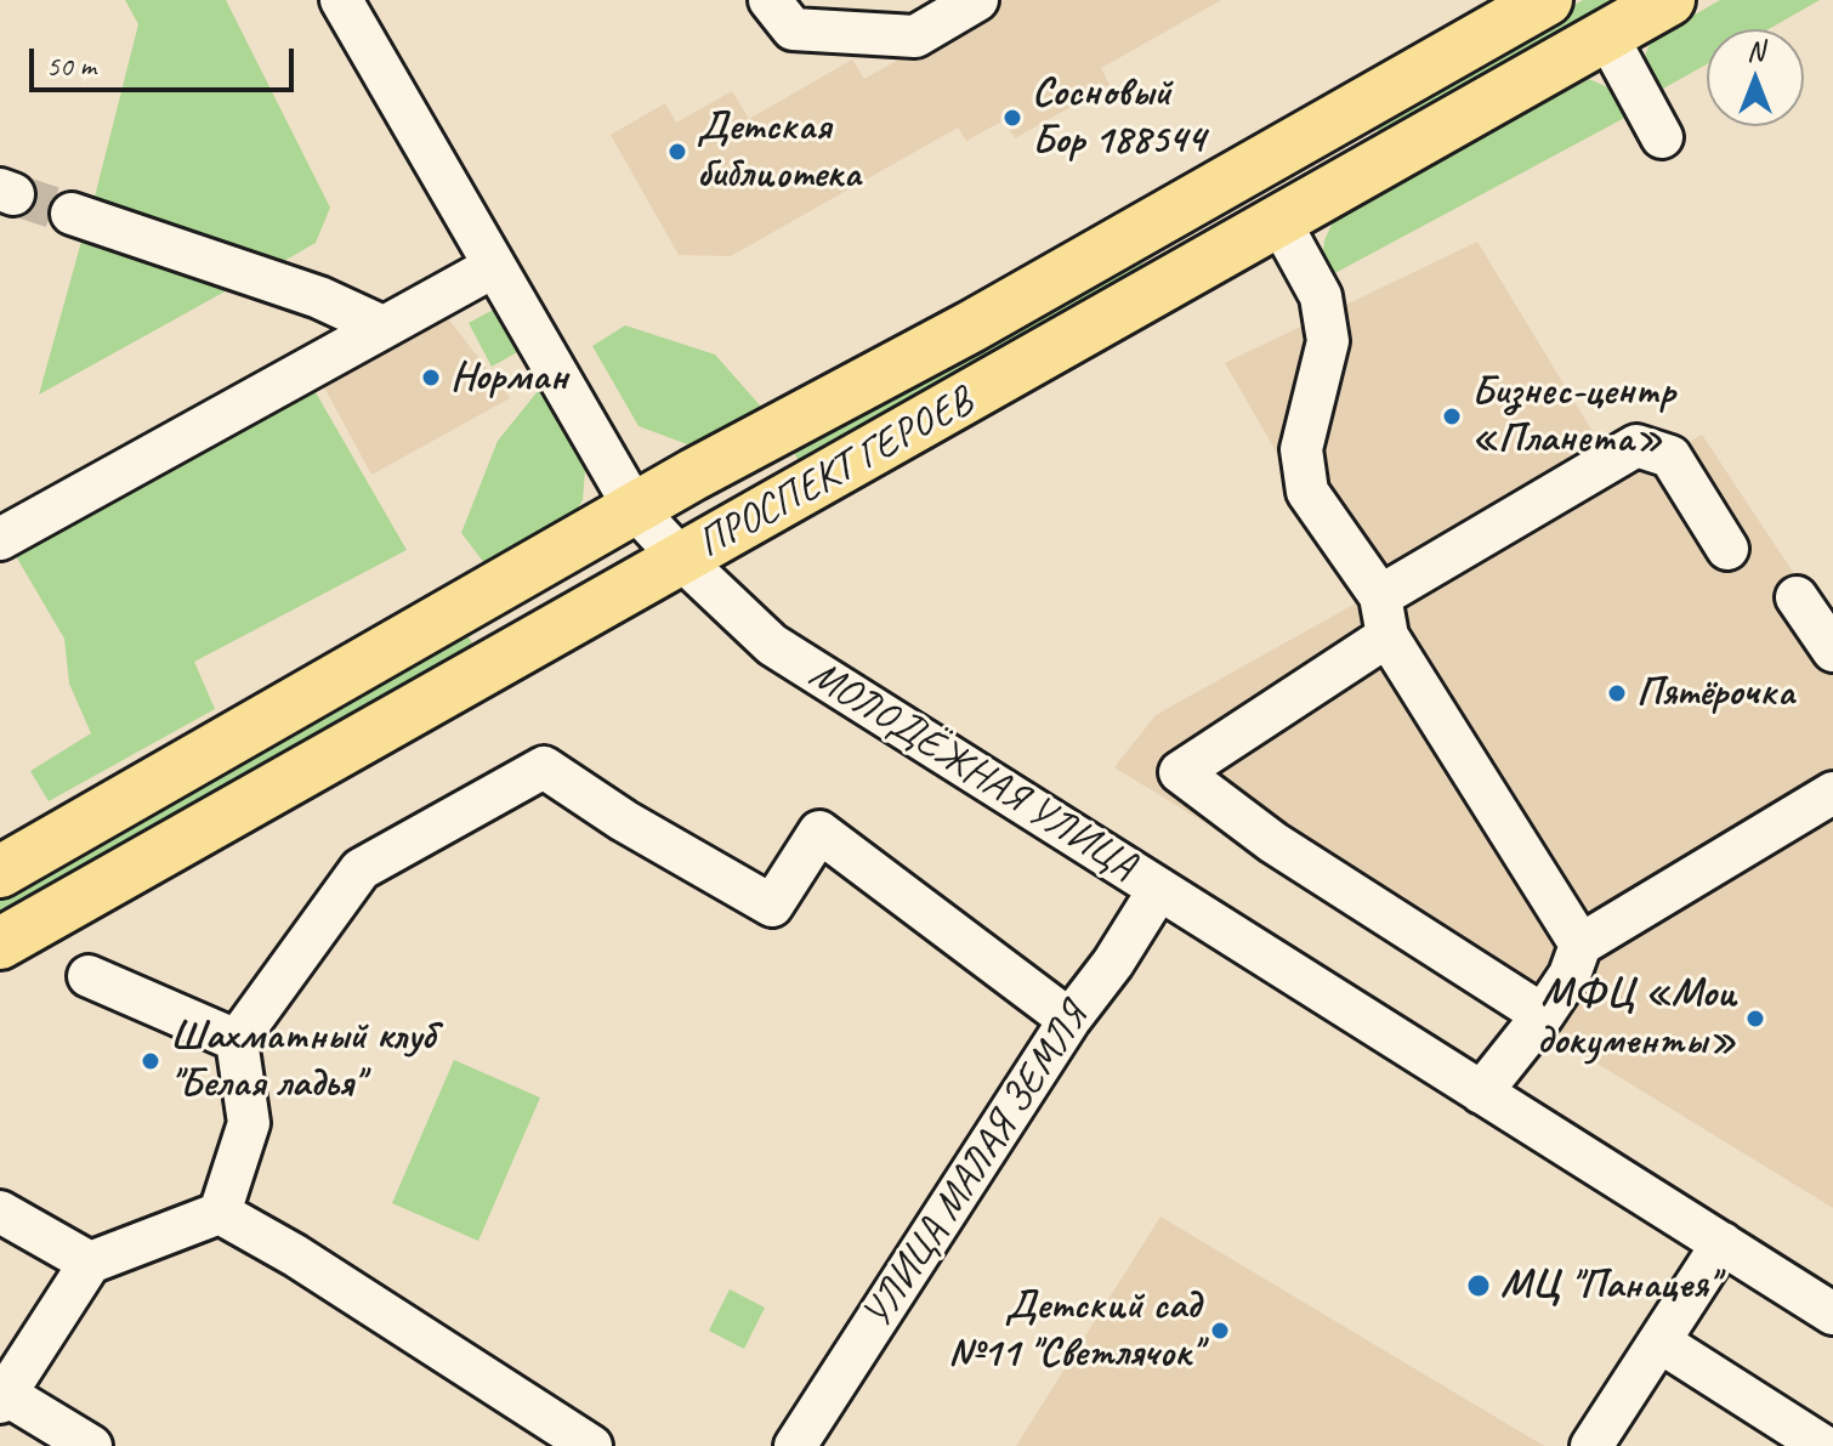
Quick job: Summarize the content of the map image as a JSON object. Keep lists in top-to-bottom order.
{
  "streets": {
    "main road": ["ПРОСПЕКТ ГЕРОЕВ"],
    "street": ["МОЛОДЁЖНАЯ УЛИЦА", "УЛИЦА МАЛАЯ ЗЕМЛЯ"]
  },
  "crossings": [
    ["ПРОСПЕКТ ГЕРОЕВ", "МОЛОДЁЖНАЯ УЛИЦА"],
    ["МОЛОДЁЖНАЯ УЛИЦА", "УЛИЦА МАЛАЯ ЗЕМЛЯ"]
  ],
  "places": [
    "Сосновый Бор 188544",
    "Детская библиотека",
    "Норман",
    "Бизнес-центр «Планета»",
    "Пятёрочка",
    "МФЦ «Мои документы»",
    "Шахматный клуб \"Белая ладья\"",
    "МЦ \"Панацея\"",
    "Детский сад №11 \"Светлячок\""
  ],
  "scale_bar": "50 m",
  "north": "top"
}
